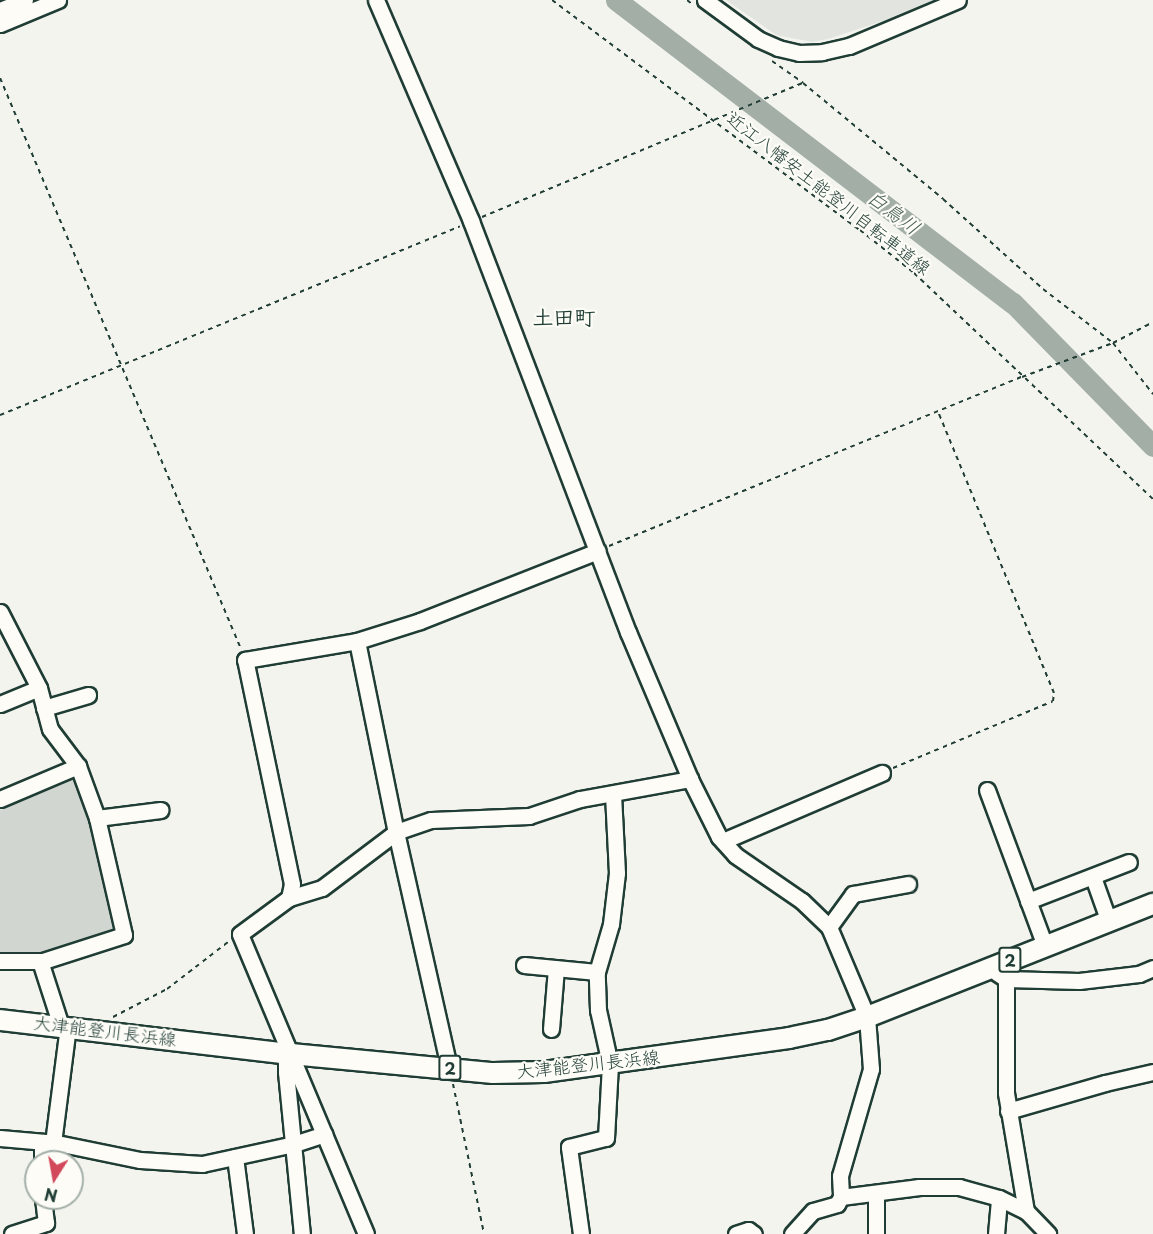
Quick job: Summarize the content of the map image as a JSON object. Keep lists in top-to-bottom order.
{
  "streets": {
    "main road": ["2", "大津能登川長浜線"],
    "path": ["近江八幡安土能登川自転車道線"]
  },
  "districts": ["土田町"],
  "water": ["白鳥川"],
  "north": "bottom"
}
